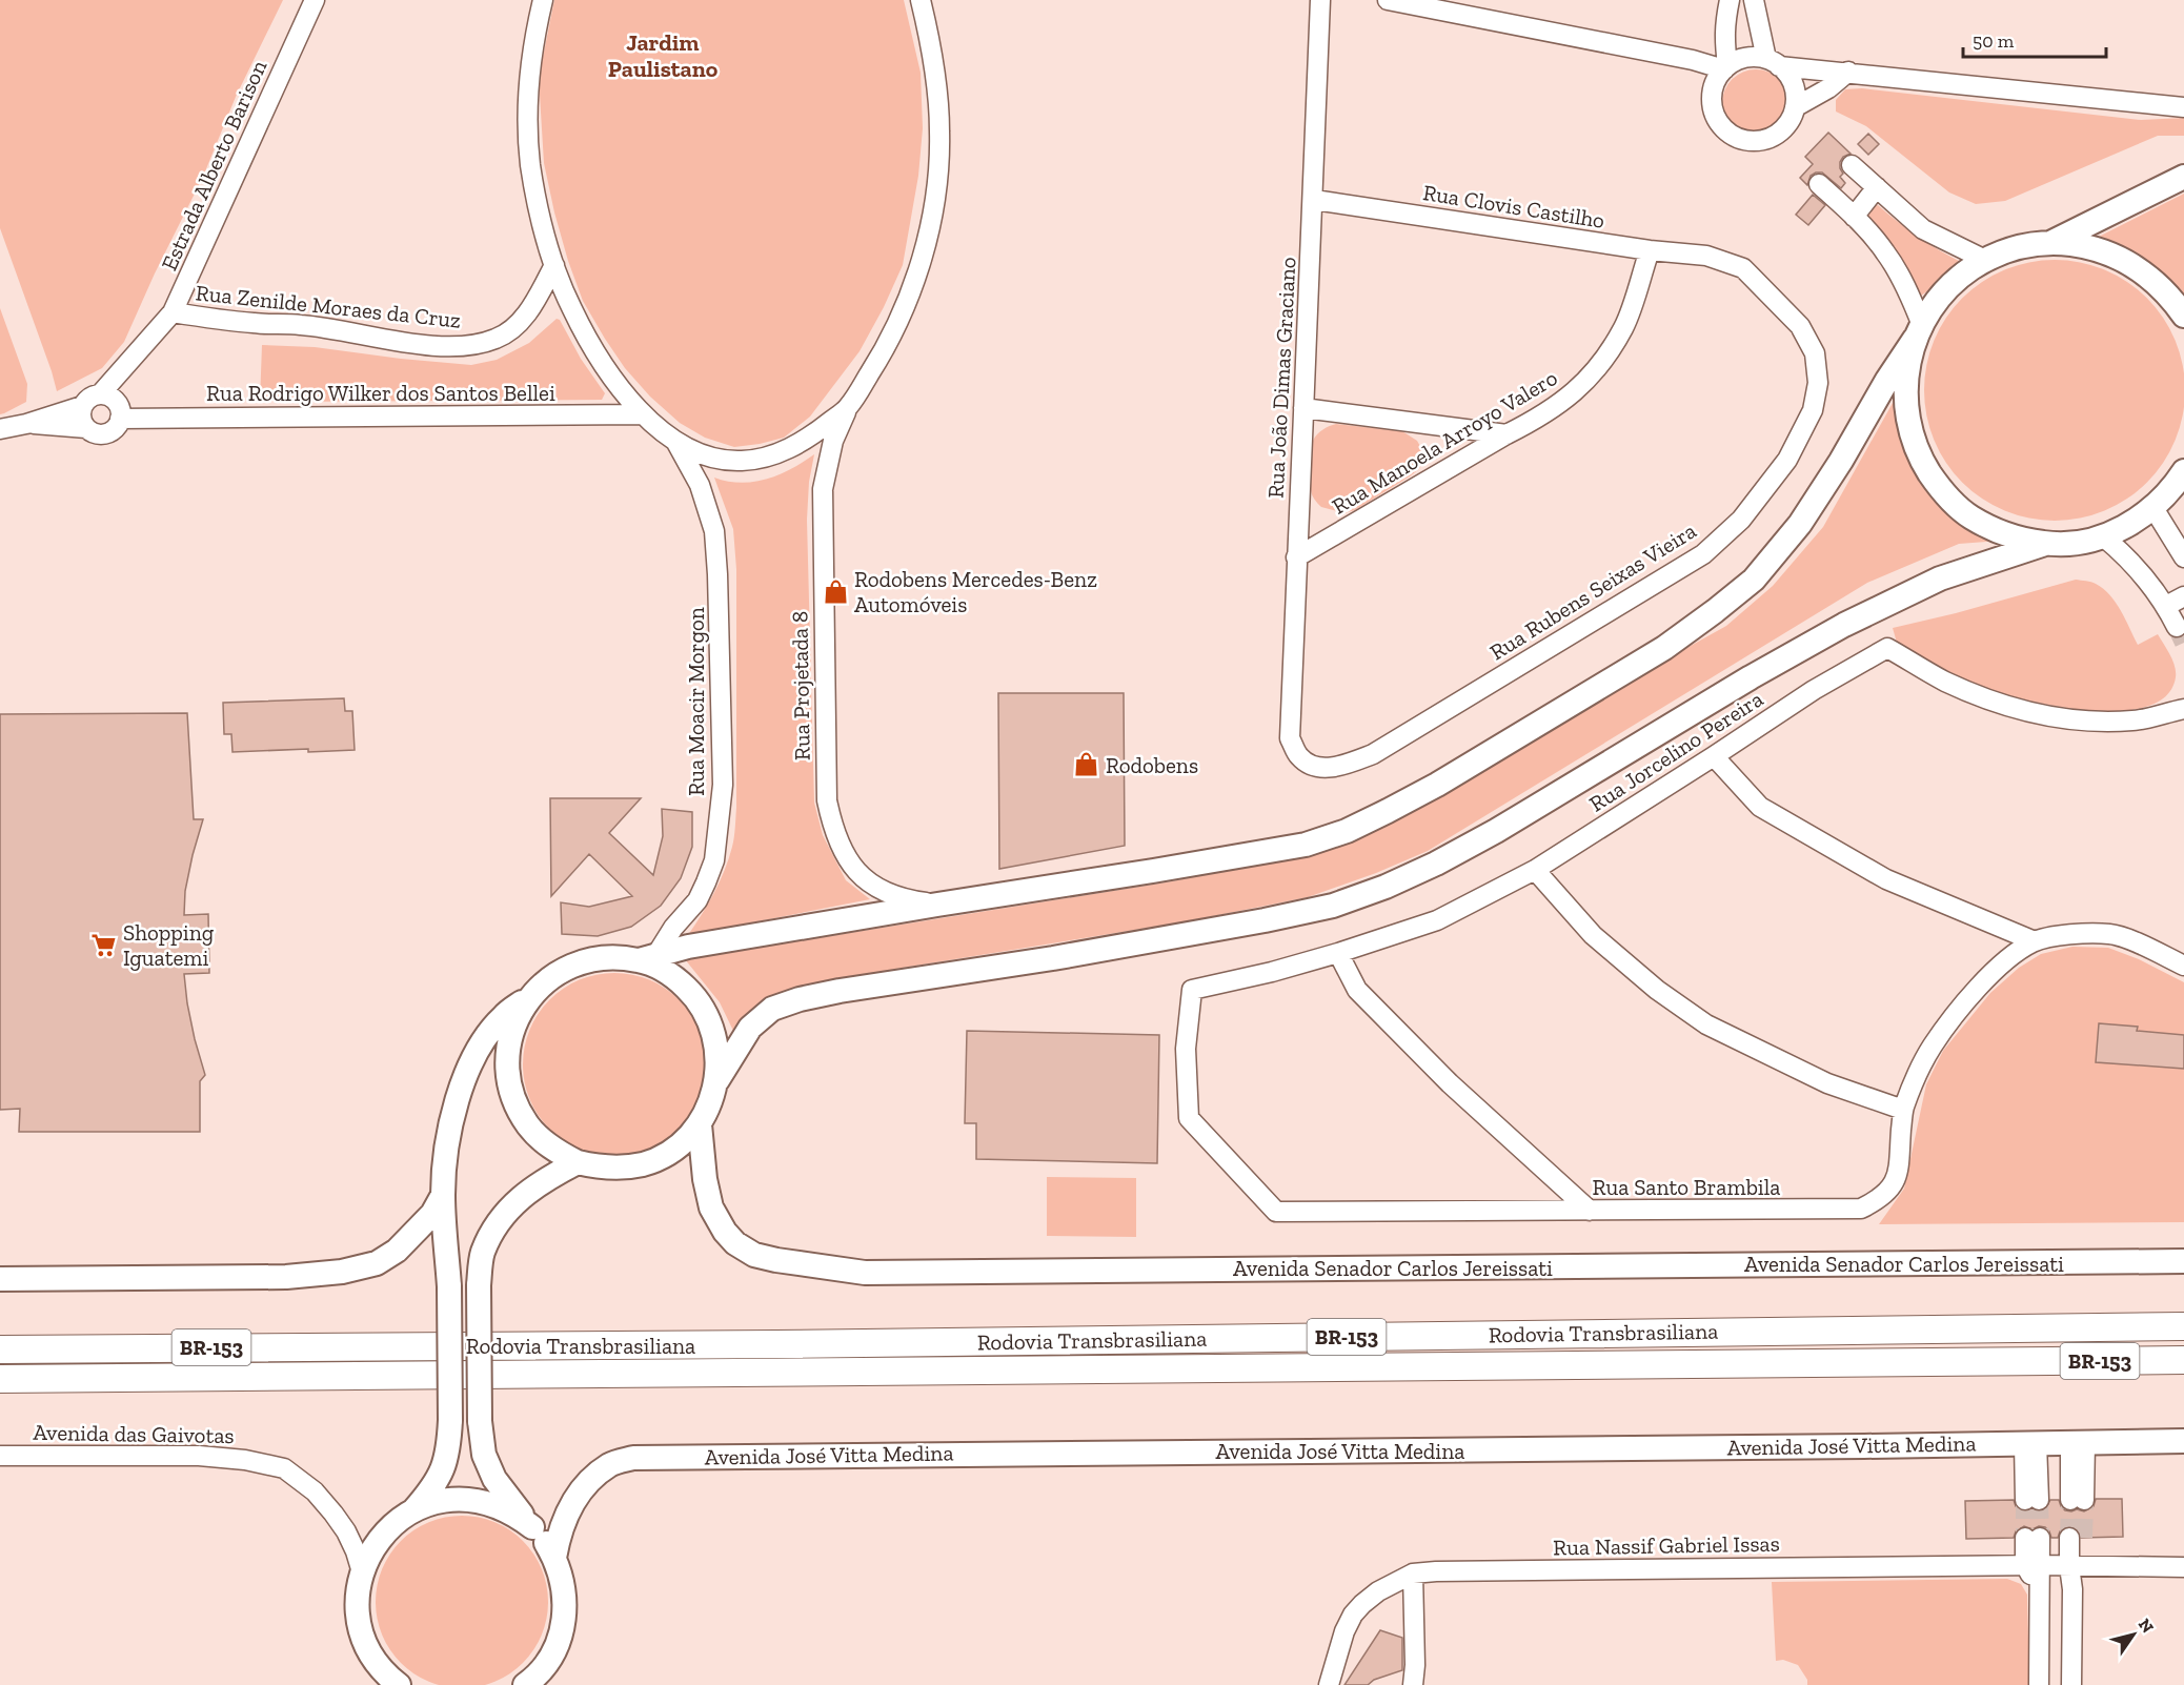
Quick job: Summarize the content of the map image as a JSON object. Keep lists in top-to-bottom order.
{
  "streets": {
    "highway": ["Rodovia Transbrasiliana", "BR-153"],
    "main road": ["Avenida Senador Carlos Jereissati", "Avenida José Vitta Medina"],
    "street": [
      "Estrada Alberto Barison",
      "Rua Clovis Castilho",
      "Rua Zenilde Moraes da Cruz",
      "Rua João Dimas Graciano",
      "Rua Rodrigo Wilker dos Santos Bellei",
      "Rua Manoela Arroyo Valero",
      "Rua Rubens Seixas Vieira",
      "Rua Projetada 8",
      "Rua Moacir Morgon",
      "Rua Jorcelino Pereira",
      "Rua Santo Brambila",
      "Avenida das Gaivotas",
      "Rua Nassif Gabriel Issas"
    ]
  },
  "crossings": [
    ["Estrada Alberto Barison", "Rua Zenilde Moraes da Cruz"],
    ["Estrada Alberto Barison", "Rua Rodrigo Wilker dos Santos Bellei"],
    ["Rua Clovis Castilho", "Rua João Dimas Graciano"],
    ["Rua Clovis Castilho", "Rua Manoela Arroyo Valero"],
    ["Rua Clovis Castilho", "Rua Rubens Seixas Vieira"],
    ["Rua João Dimas Graciano", "Rua Manoela Arroyo Valero"],
    ["Rua João Dimas Graciano", "Rua Rubens Seixas Vieira"],
    ["Rua Moacir Morgon", "Avenida Senador Carlos Jereissati"],
    ["Rua Jorcelino Pereira", "Rua Santo Brambila"]
  ],
  "districts": ["Jardim Paulistano"],
  "places": {
    "shop": ["Rodobens Mercedes-Benz Automóveis", "Rodobens"],
    "supermarket": ["Shopping Iguatemi"]
  },
  "scale_bar": "50 m",
  "north": "top right"
}
